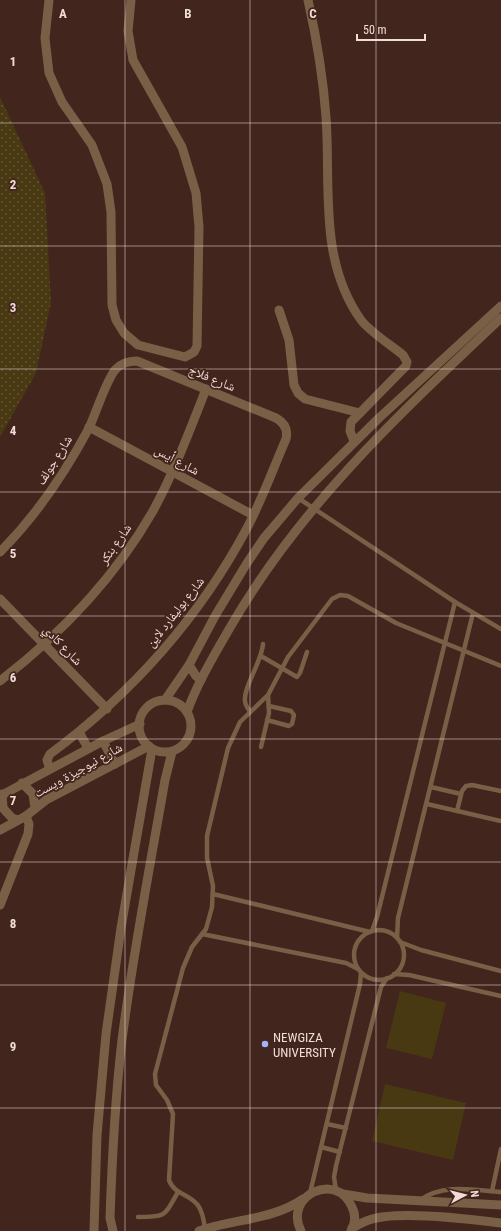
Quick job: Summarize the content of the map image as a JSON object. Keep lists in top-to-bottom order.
{
  "streets": {
    "street": [
      "شارع فلاج",
      "شارع جولف",
      "شارع أيس",
      "شارع بنكر",
      "شارع بوليفارد لاين",
      "شارع كادي",
      "شارع نيوجيزة ويست"
    ]
  },
  "crossings": [
    ["شارع فلاج", "شارع جولف"],
    ["شارع فلاج", "شارع بنكر"],
    ["شارع فلاج", "شارع بوليفارد لاين"],
    ["شارع جولف", "شارع أيس"],
    ["شارع أيس", "شارع بنكر"],
    ["شارع أيس", "شارع بوليفارد لاين"],
    ["شارع بنكر", "شارع كادي"],
    ["شارع بوليفارد لاين", "شارع كادي"],
    ["شارع بوليفارد لاين", "شارع نيوجيزة ويست"]
  ],
  "places": ["NEWGIZA UNIVERSITY"],
  "scale_bar": "50 m",
  "north": "right",
  "grid": {
    "columns": ["A", "B", "C"],
    "rows": [
      "1",
      "2",
      "3",
      "4",
      "5",
      "6",
      "7",
      "8",
      "9"
    ]
  }
}
